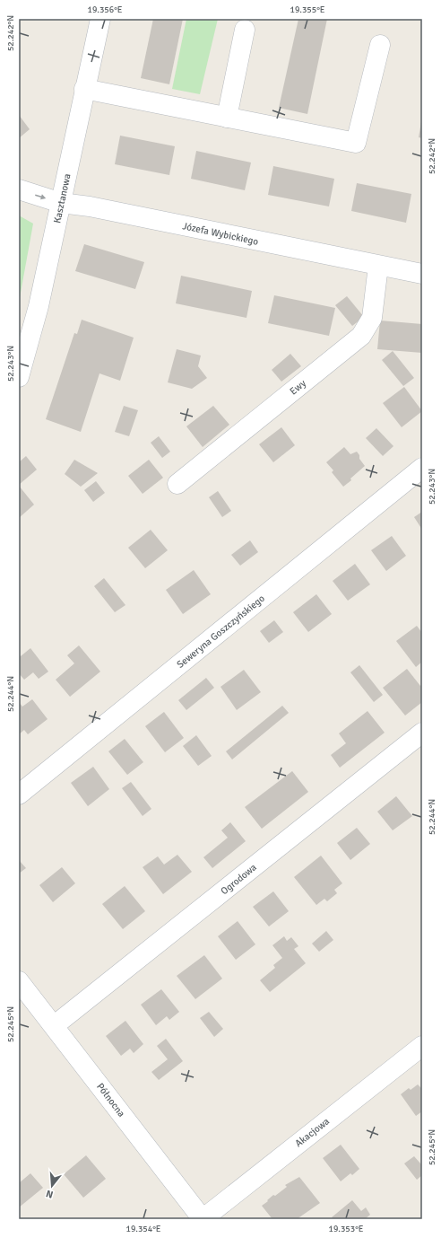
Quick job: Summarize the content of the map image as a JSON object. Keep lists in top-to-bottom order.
{
  "streets": {
    "street": [
      "Kasztanowa",
      "Józefa Wybickiego",
      "Ewy",
      "Seweryna Goszczyńskiego",
      "Ogrodowa",
      "Północna",
      "Akacjowa"
    ]
  },
  "crossings": [
    ["Kasztanowa", "Józefa Wybickiego"],
    ["Józefa Wybickiego", "Ewy"],
    ["Ogrodowa", "Północna"],
    ["Północna", "Akacjowa"]
  ],
  "north": "bottom",
  "coordinates": [
    "19.356°E",
    "19.355°E",
    "52.242°N",
    "52.243°N",
    "52.244°N",
    "52.245°N",
    "19.354°E",
    "19.353°E"
  ]
}
